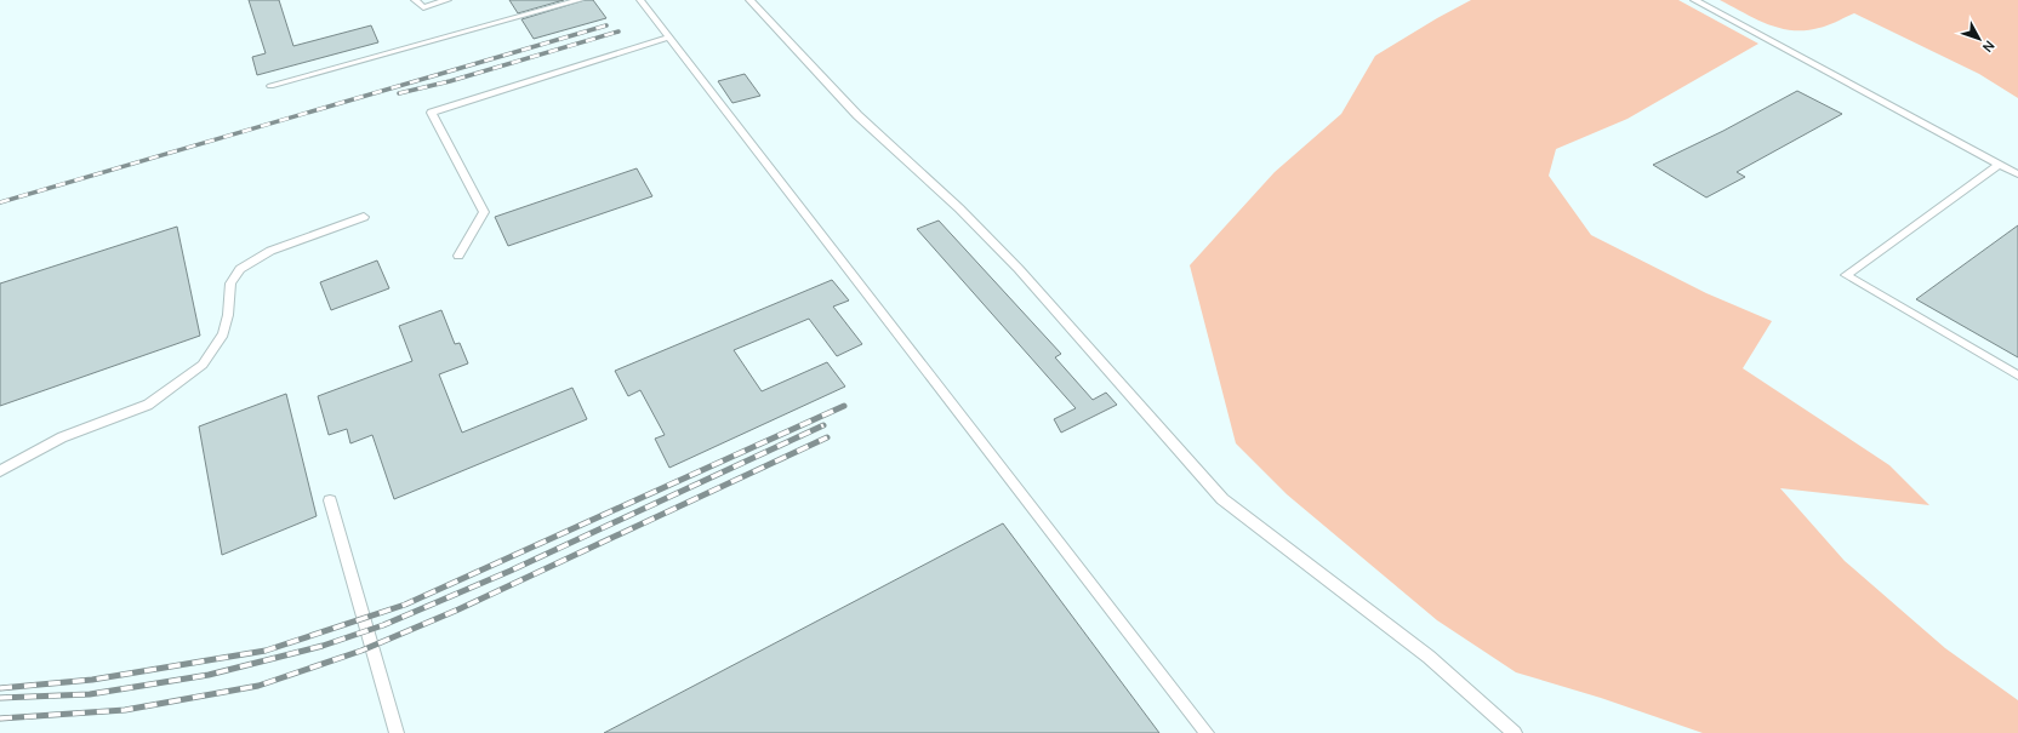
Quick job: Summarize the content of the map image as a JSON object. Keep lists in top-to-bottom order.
{
  "north": "bottom right"
}
